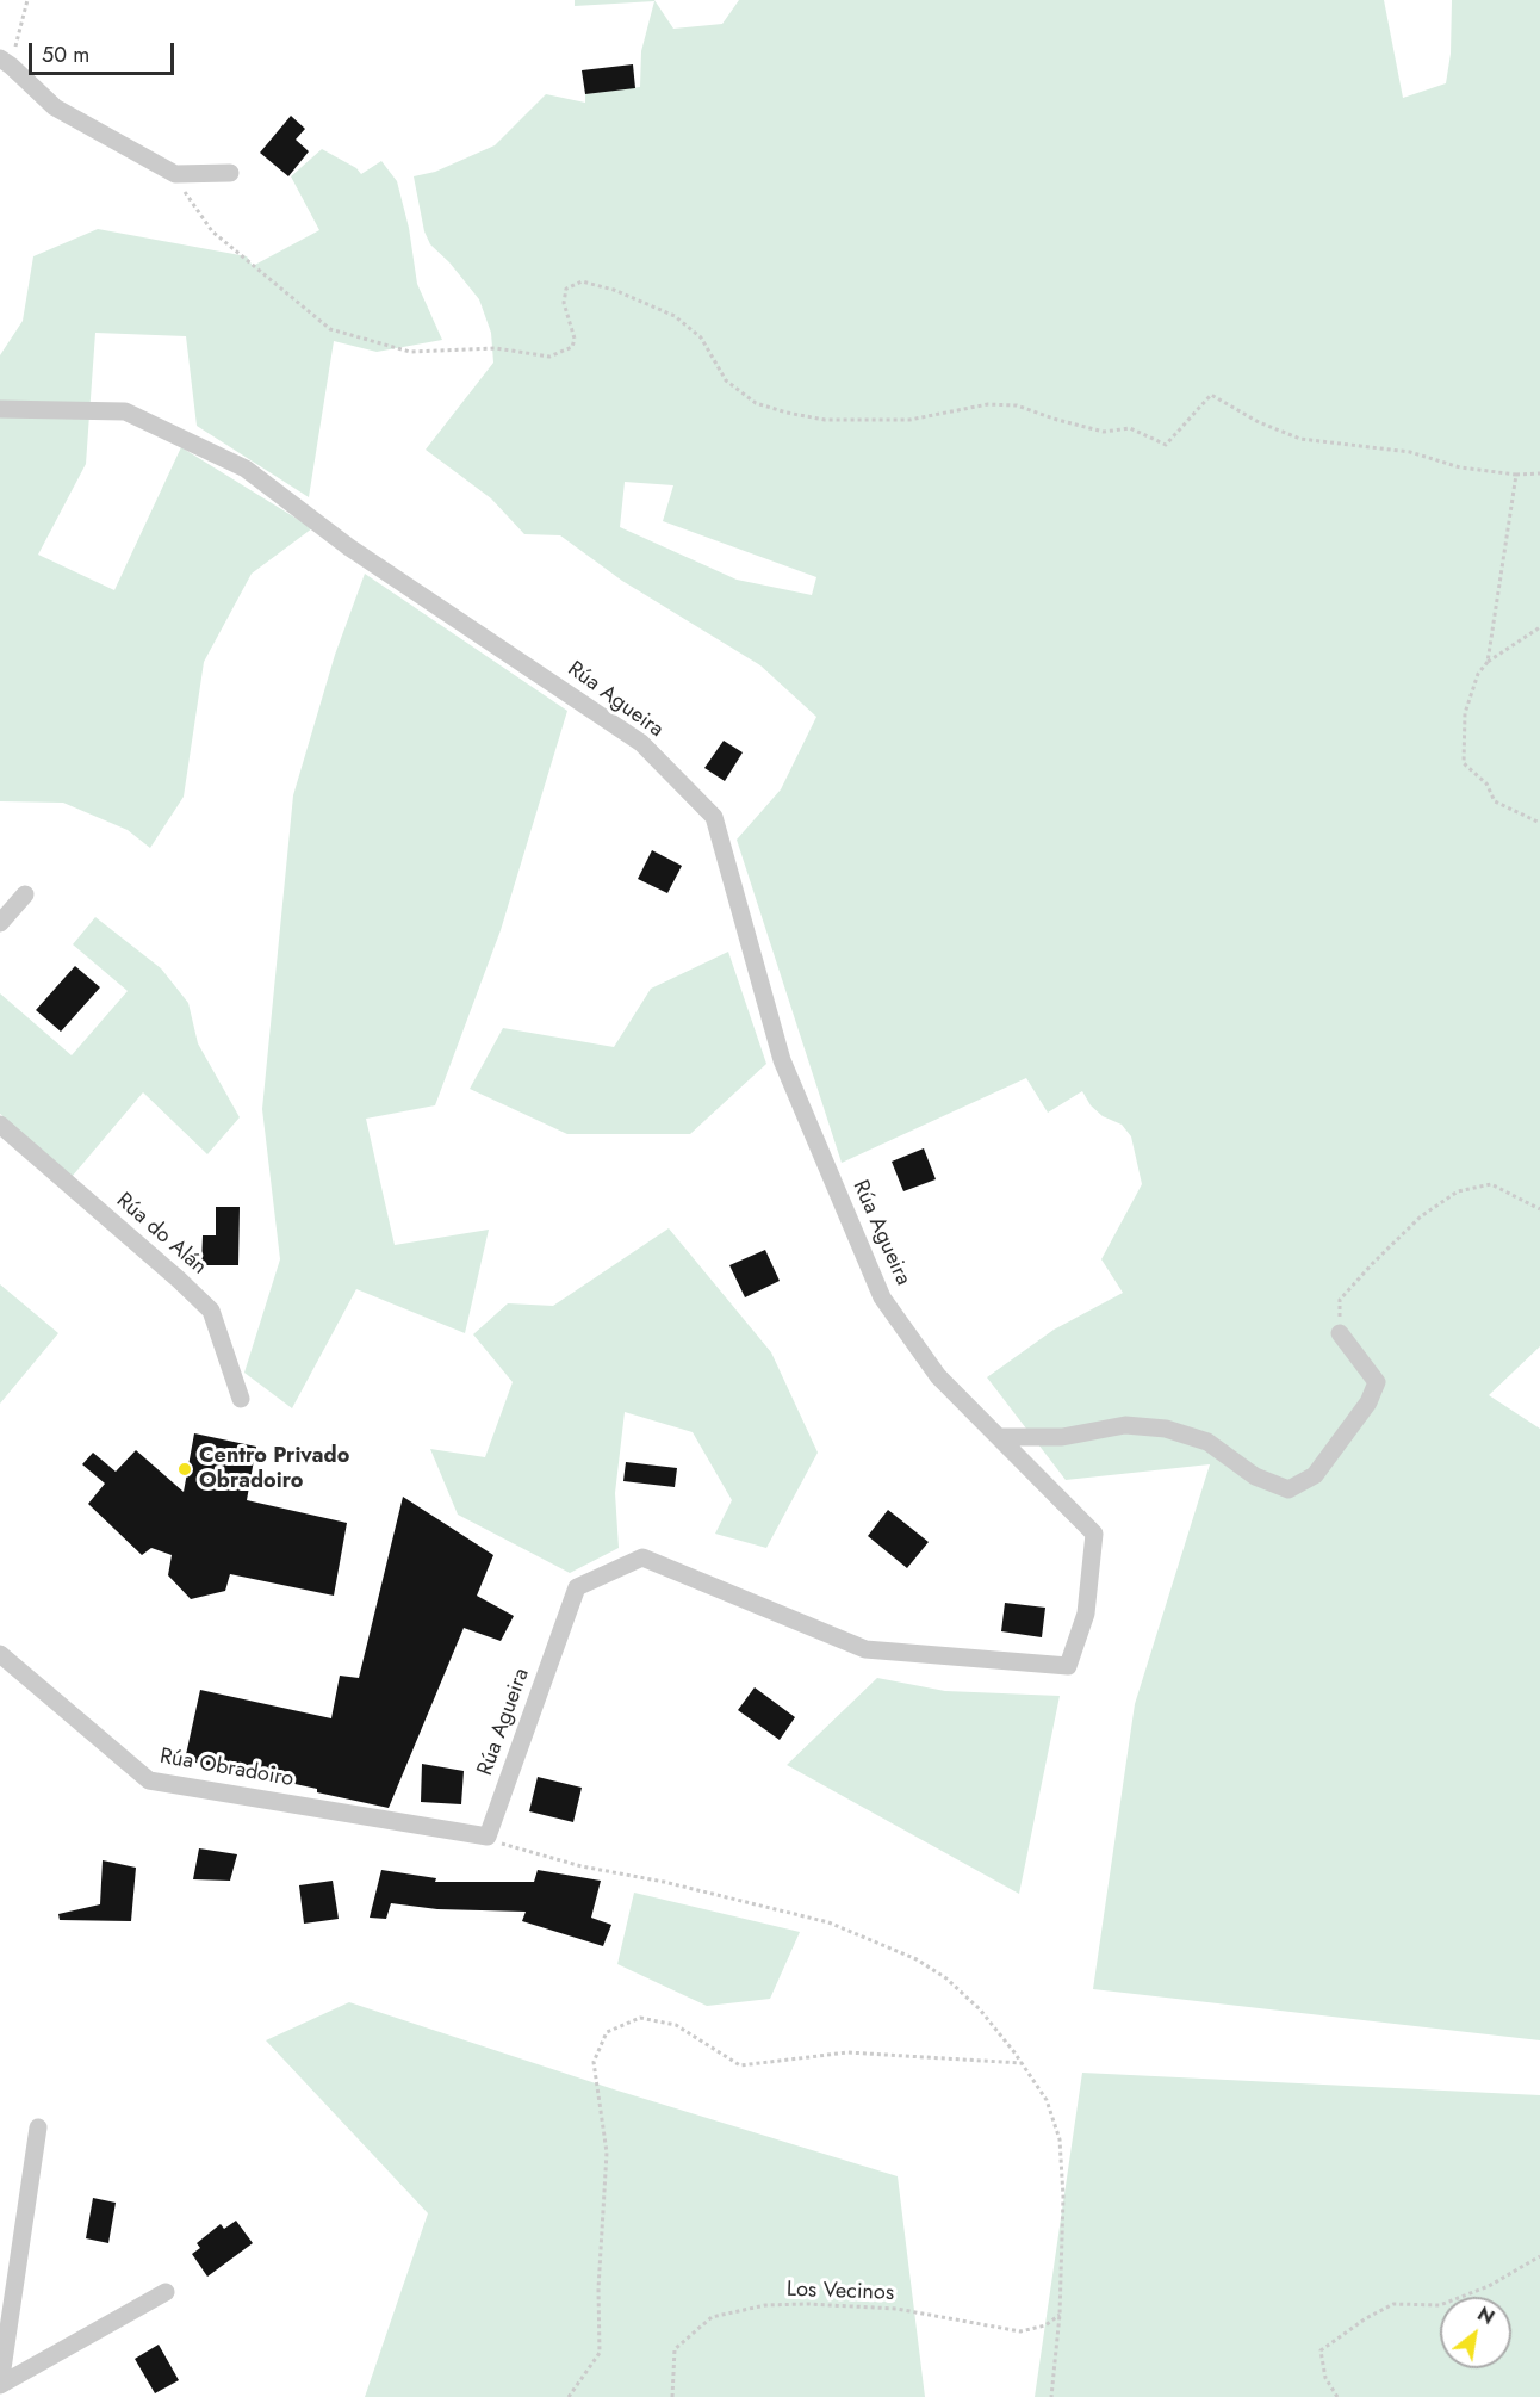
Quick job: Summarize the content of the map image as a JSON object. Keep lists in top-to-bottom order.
{
  "streets": {
    "street": ["Rúa Agueira", "Rúa do Alán", "Rúa Obradoiro"],
    "path": ["Los Vecinos"]
  },
  "crossings": [
    ["Rúa Agueira", "Rúa Obradoiro"]
  ],
  "places": ["Centro Privado Obradoiro"],
  "scale_bar": "50 m",
  "north": "top right"
}
